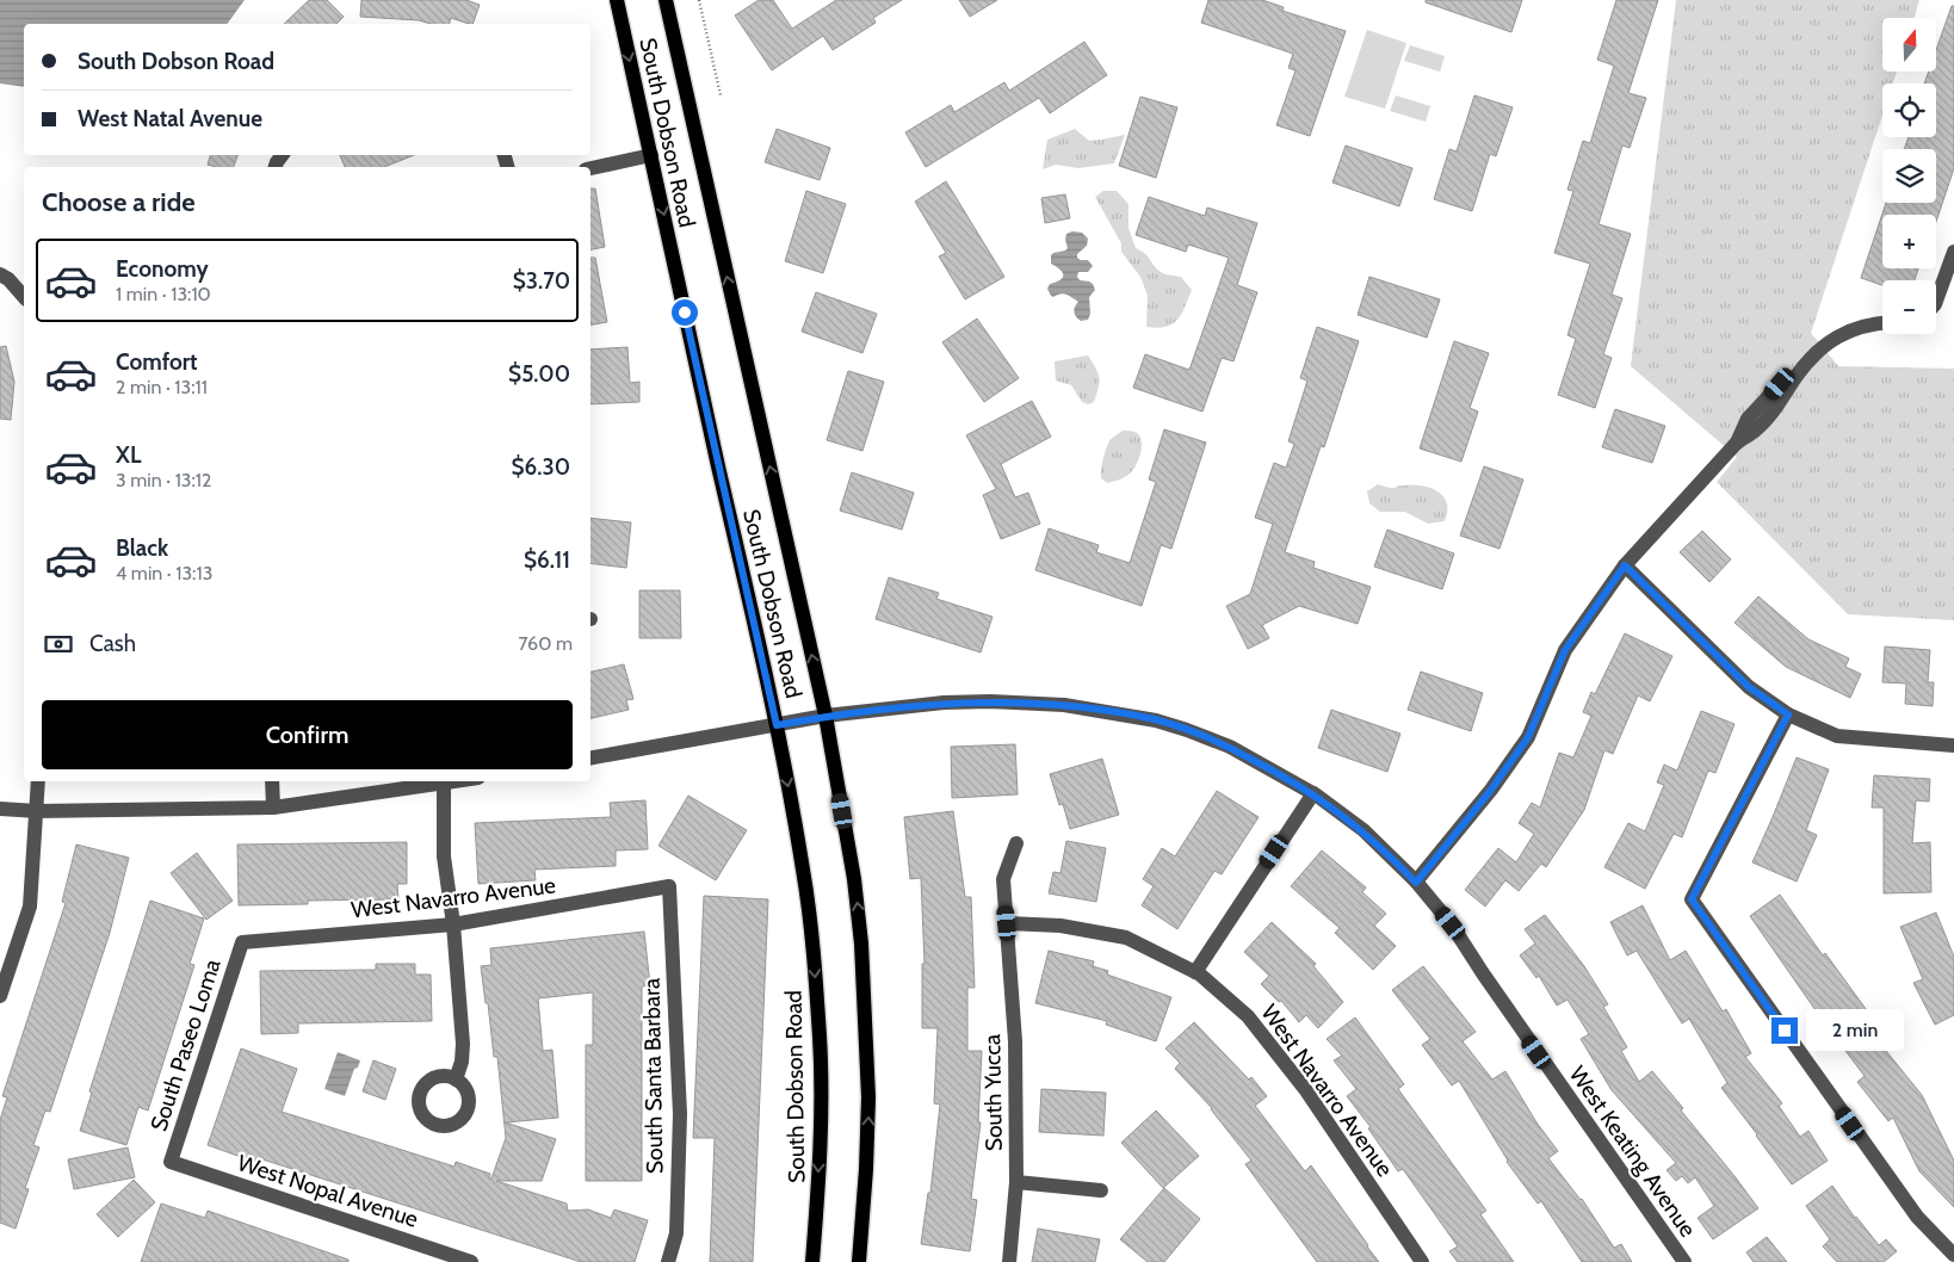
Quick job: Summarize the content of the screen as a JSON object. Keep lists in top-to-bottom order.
{
  "streets": {
    "main road": ["South Dobson Road"],
    "street": [
      "West Navarro Avenue",
      "South Paseo Loma",
      "South Santa Barbara",
      "South Yucca",
      "West Keating Avenue",
      "West Nopal Avenue"
    ]
  },
  "crossings": [
    ["South Dobson Road", "West Keating Avenue"],
    ["West Navarro Avenue", "South Paseo Loma"],
    ["West Navarro Avenue", "South Santa Barbara"],
    ["West Navarro Avenue", "South Yucca"],
    ["South Paseo Loma", "West Nopal Avenue"]
  ],
  "north": "top",
  "page": {
    "map_buttons": ["+", "−"],
    "banner": ["South Dobson Road", "West Natal Avenue"],
    "heading": "Choose a ride",
    "list": [
      {
        "name": "Economy",
        "note": "1 min · 13:10",
        "value": "$3.70"
      },
      {
        "name": "Comfort",
        "note": "2 min · 13:11",
        "value": "$5.00"
      },
      {
        "name": "XL",
        "note": "3 min · 13:12",
        "value": "$6.30"
      },
      {
        "name": "Black",
        "note": "4 min · 13:13",
        "value": "$6.11"
      }
    ],
    "pay": ["Cash", "760 m"],
    "buttons": "Confirm",
    "bubble": "2 min"
  }
}
